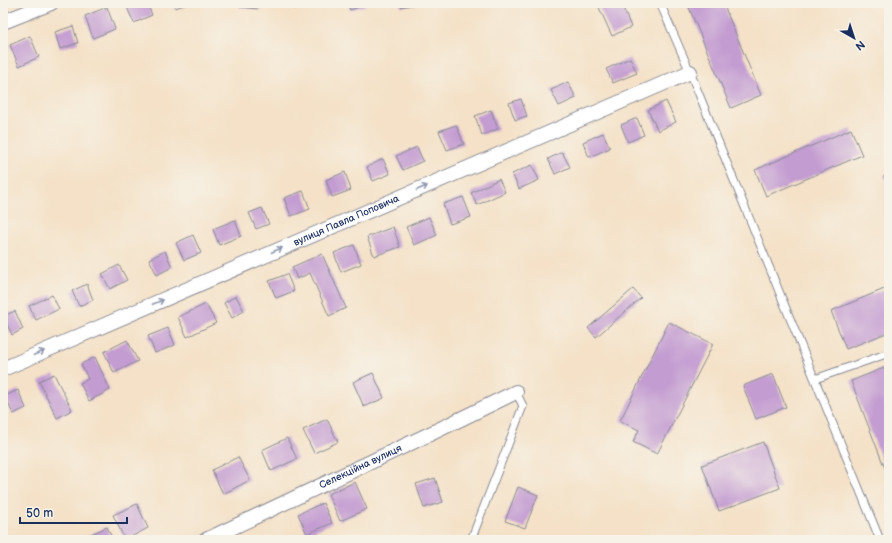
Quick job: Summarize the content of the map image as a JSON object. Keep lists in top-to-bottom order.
{
  "streets": {
    "street": ["вулиця Павла Поповича", "Селекційна вулиця"]
  },
  "one_way": ["вулиця Павла Поповича"],
  "scale_bar": "50 m",
  "north": "bottom right"
}
